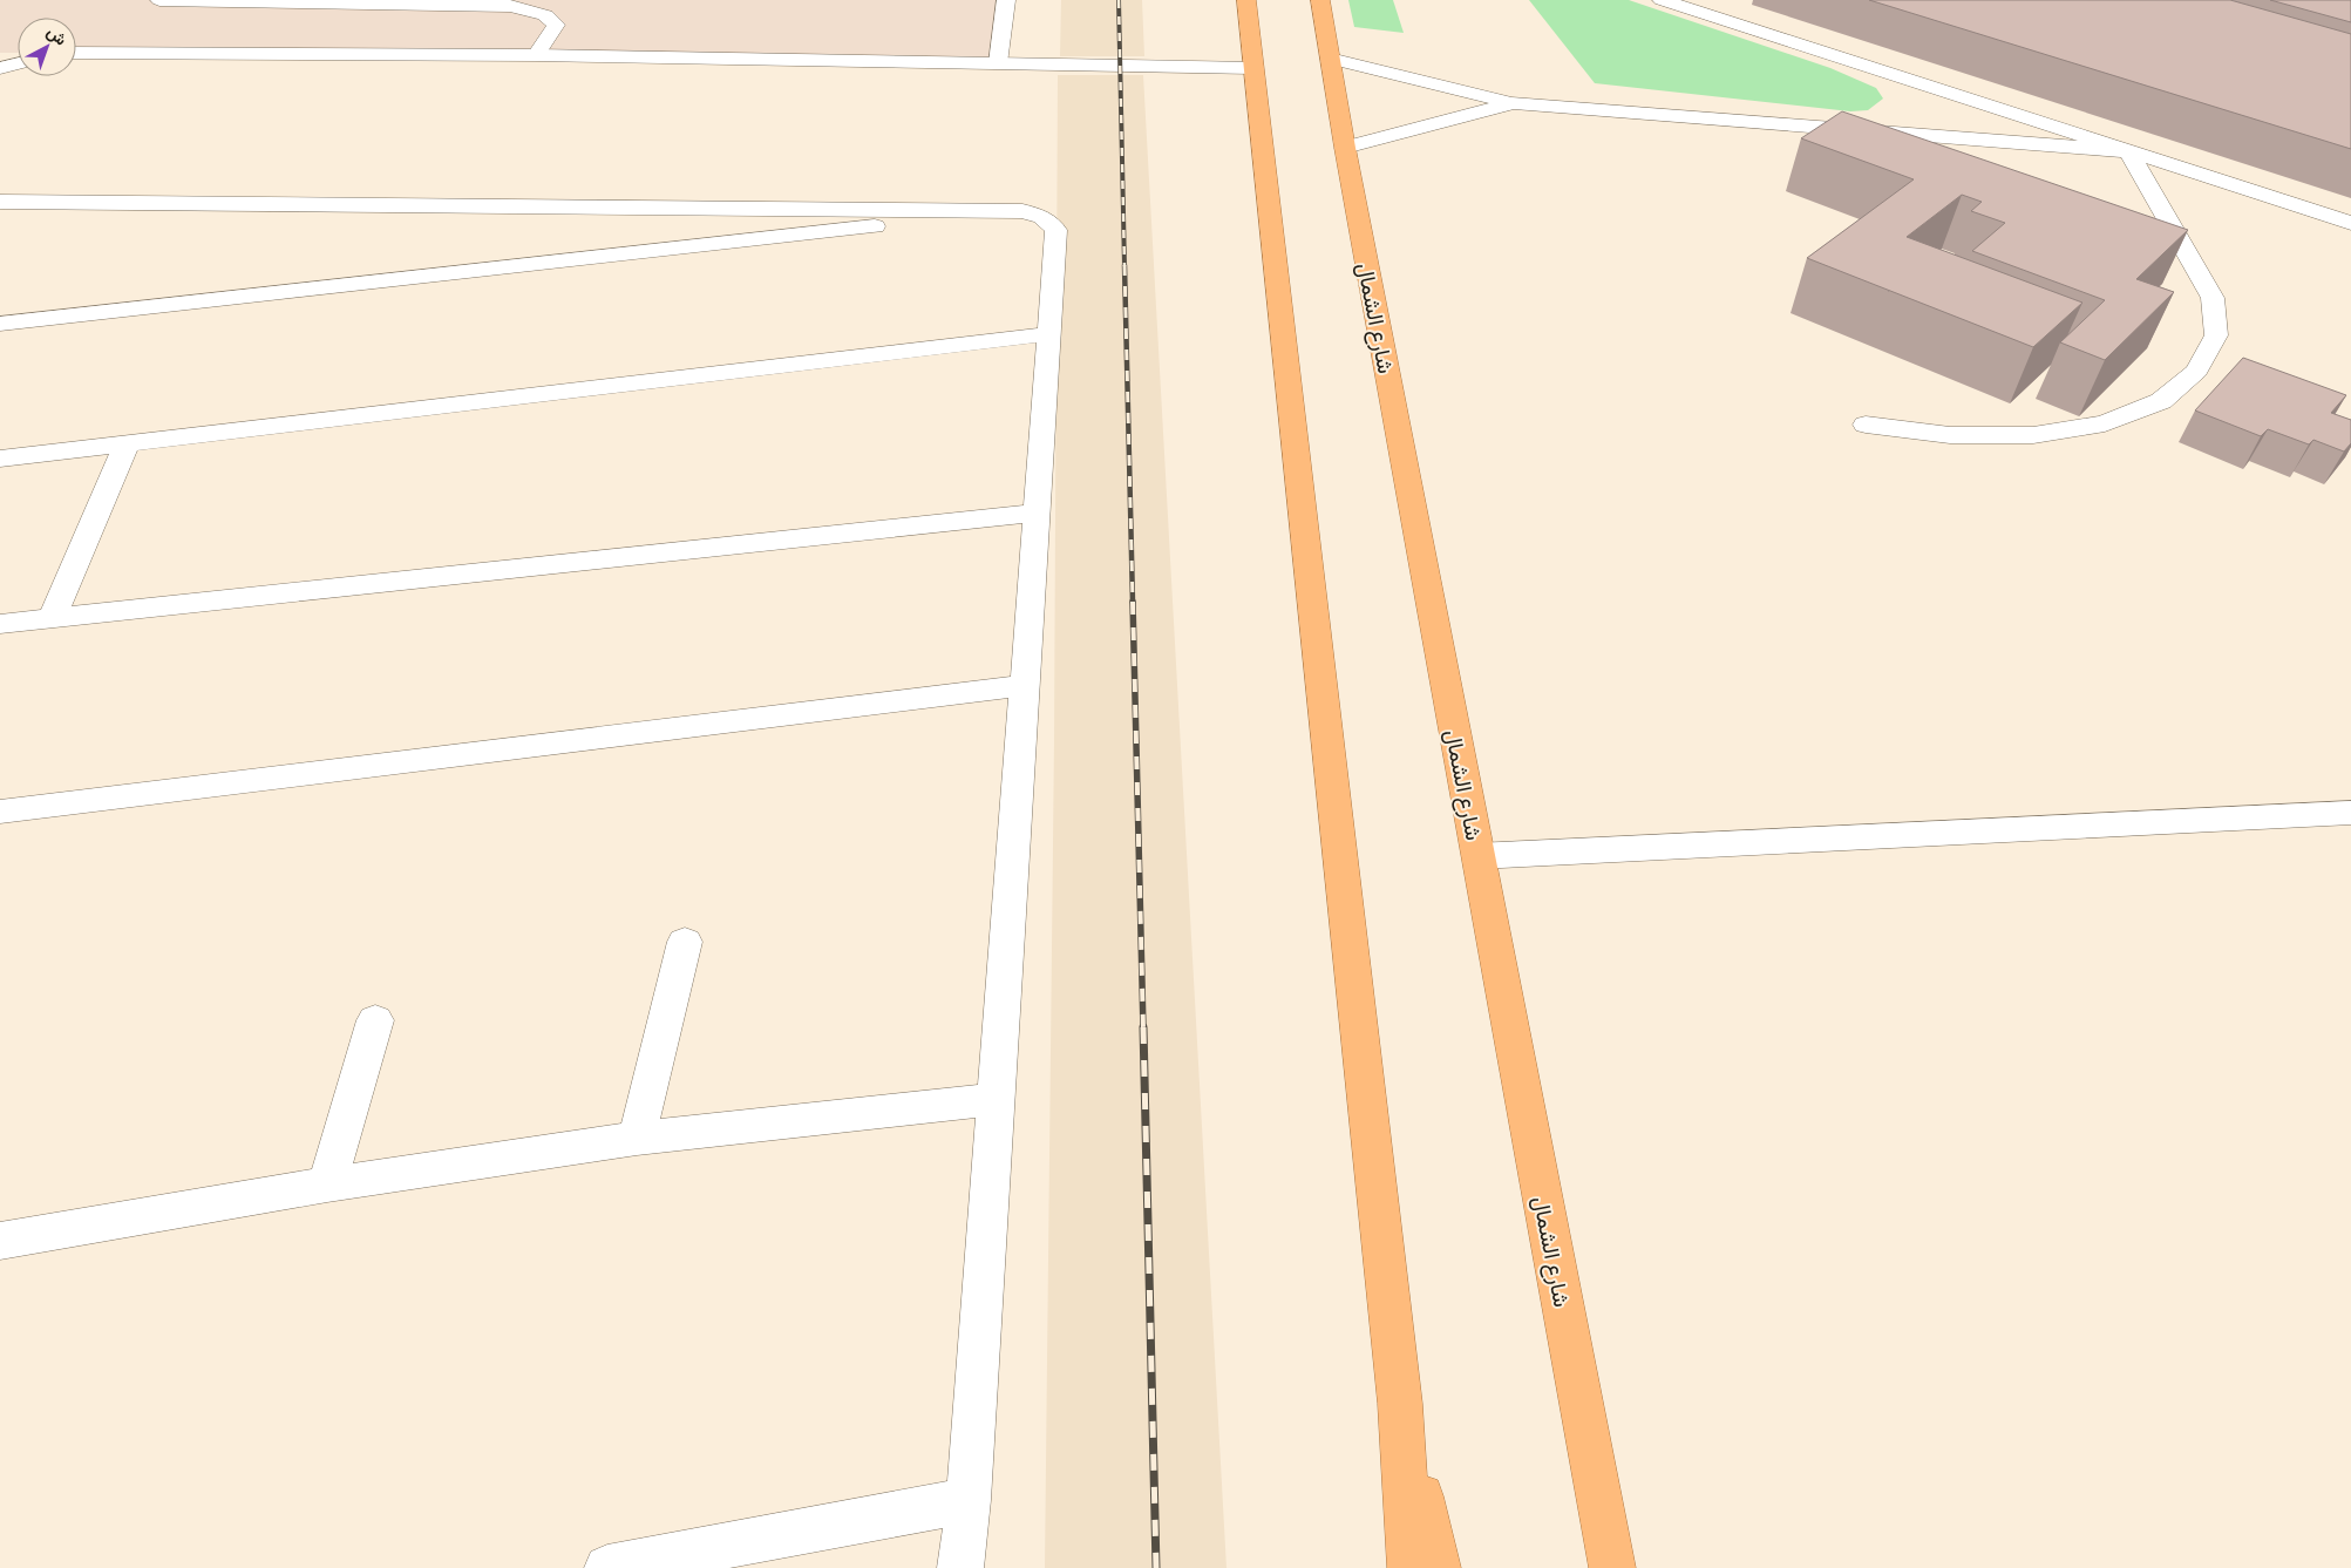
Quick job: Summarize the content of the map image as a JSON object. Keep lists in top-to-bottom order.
{
  "streets": {
    "highway": ["شارع الشمال"]
  },
  "north": "top right"
}
